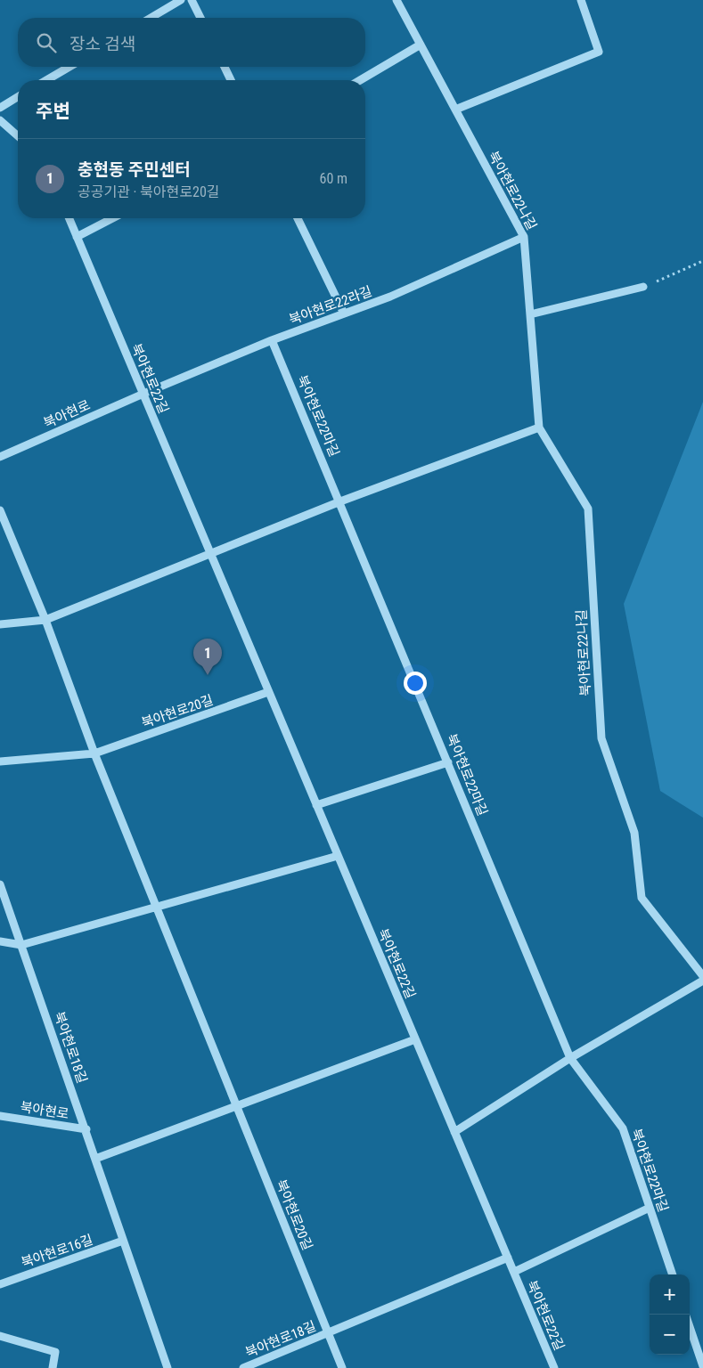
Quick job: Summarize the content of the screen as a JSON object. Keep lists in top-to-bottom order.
{
  "streets": {
    "street": [
      "북아현로22나길",
      "북아현로22라길",
      "북아현로22길",
      "북아현로",
      "북아현로22마길",
      "북아현로20길",
      "북아현로18길",
      "북아현로16길"
    ]
  },
  "crossings": [
    ["북아현로22나길", "북아현로22라길"],
    ["북아현로22라길", "북아현로22길"],
    ["북아현로22라길", "북아현로"],
    ["북아현로22라길", "북아현로22마길"],
    ["북아현로22길", "북아현로"],
    ["북아현로22길", "북아현로22마길"],
    ["북아현로22길", "북아현로20길"],
    ["북아현로", "북아현로18길"],
    ["북아현로20길", "북아현로18길"],
    ["북아현로18길", "북아현로16길"]
  ],
  "page": {
    "search": "장소 검색",
    "heading": "주변",
    "list": [
      {
        "mark": "1",
        "name": "충현동 주민센터",
        "note": "공공기관 · 북아현로20길",
        "value": "60 m"
      }
    ],
    "pins": "1",
    "map_buttons": ["+", "−"]
  }
}
